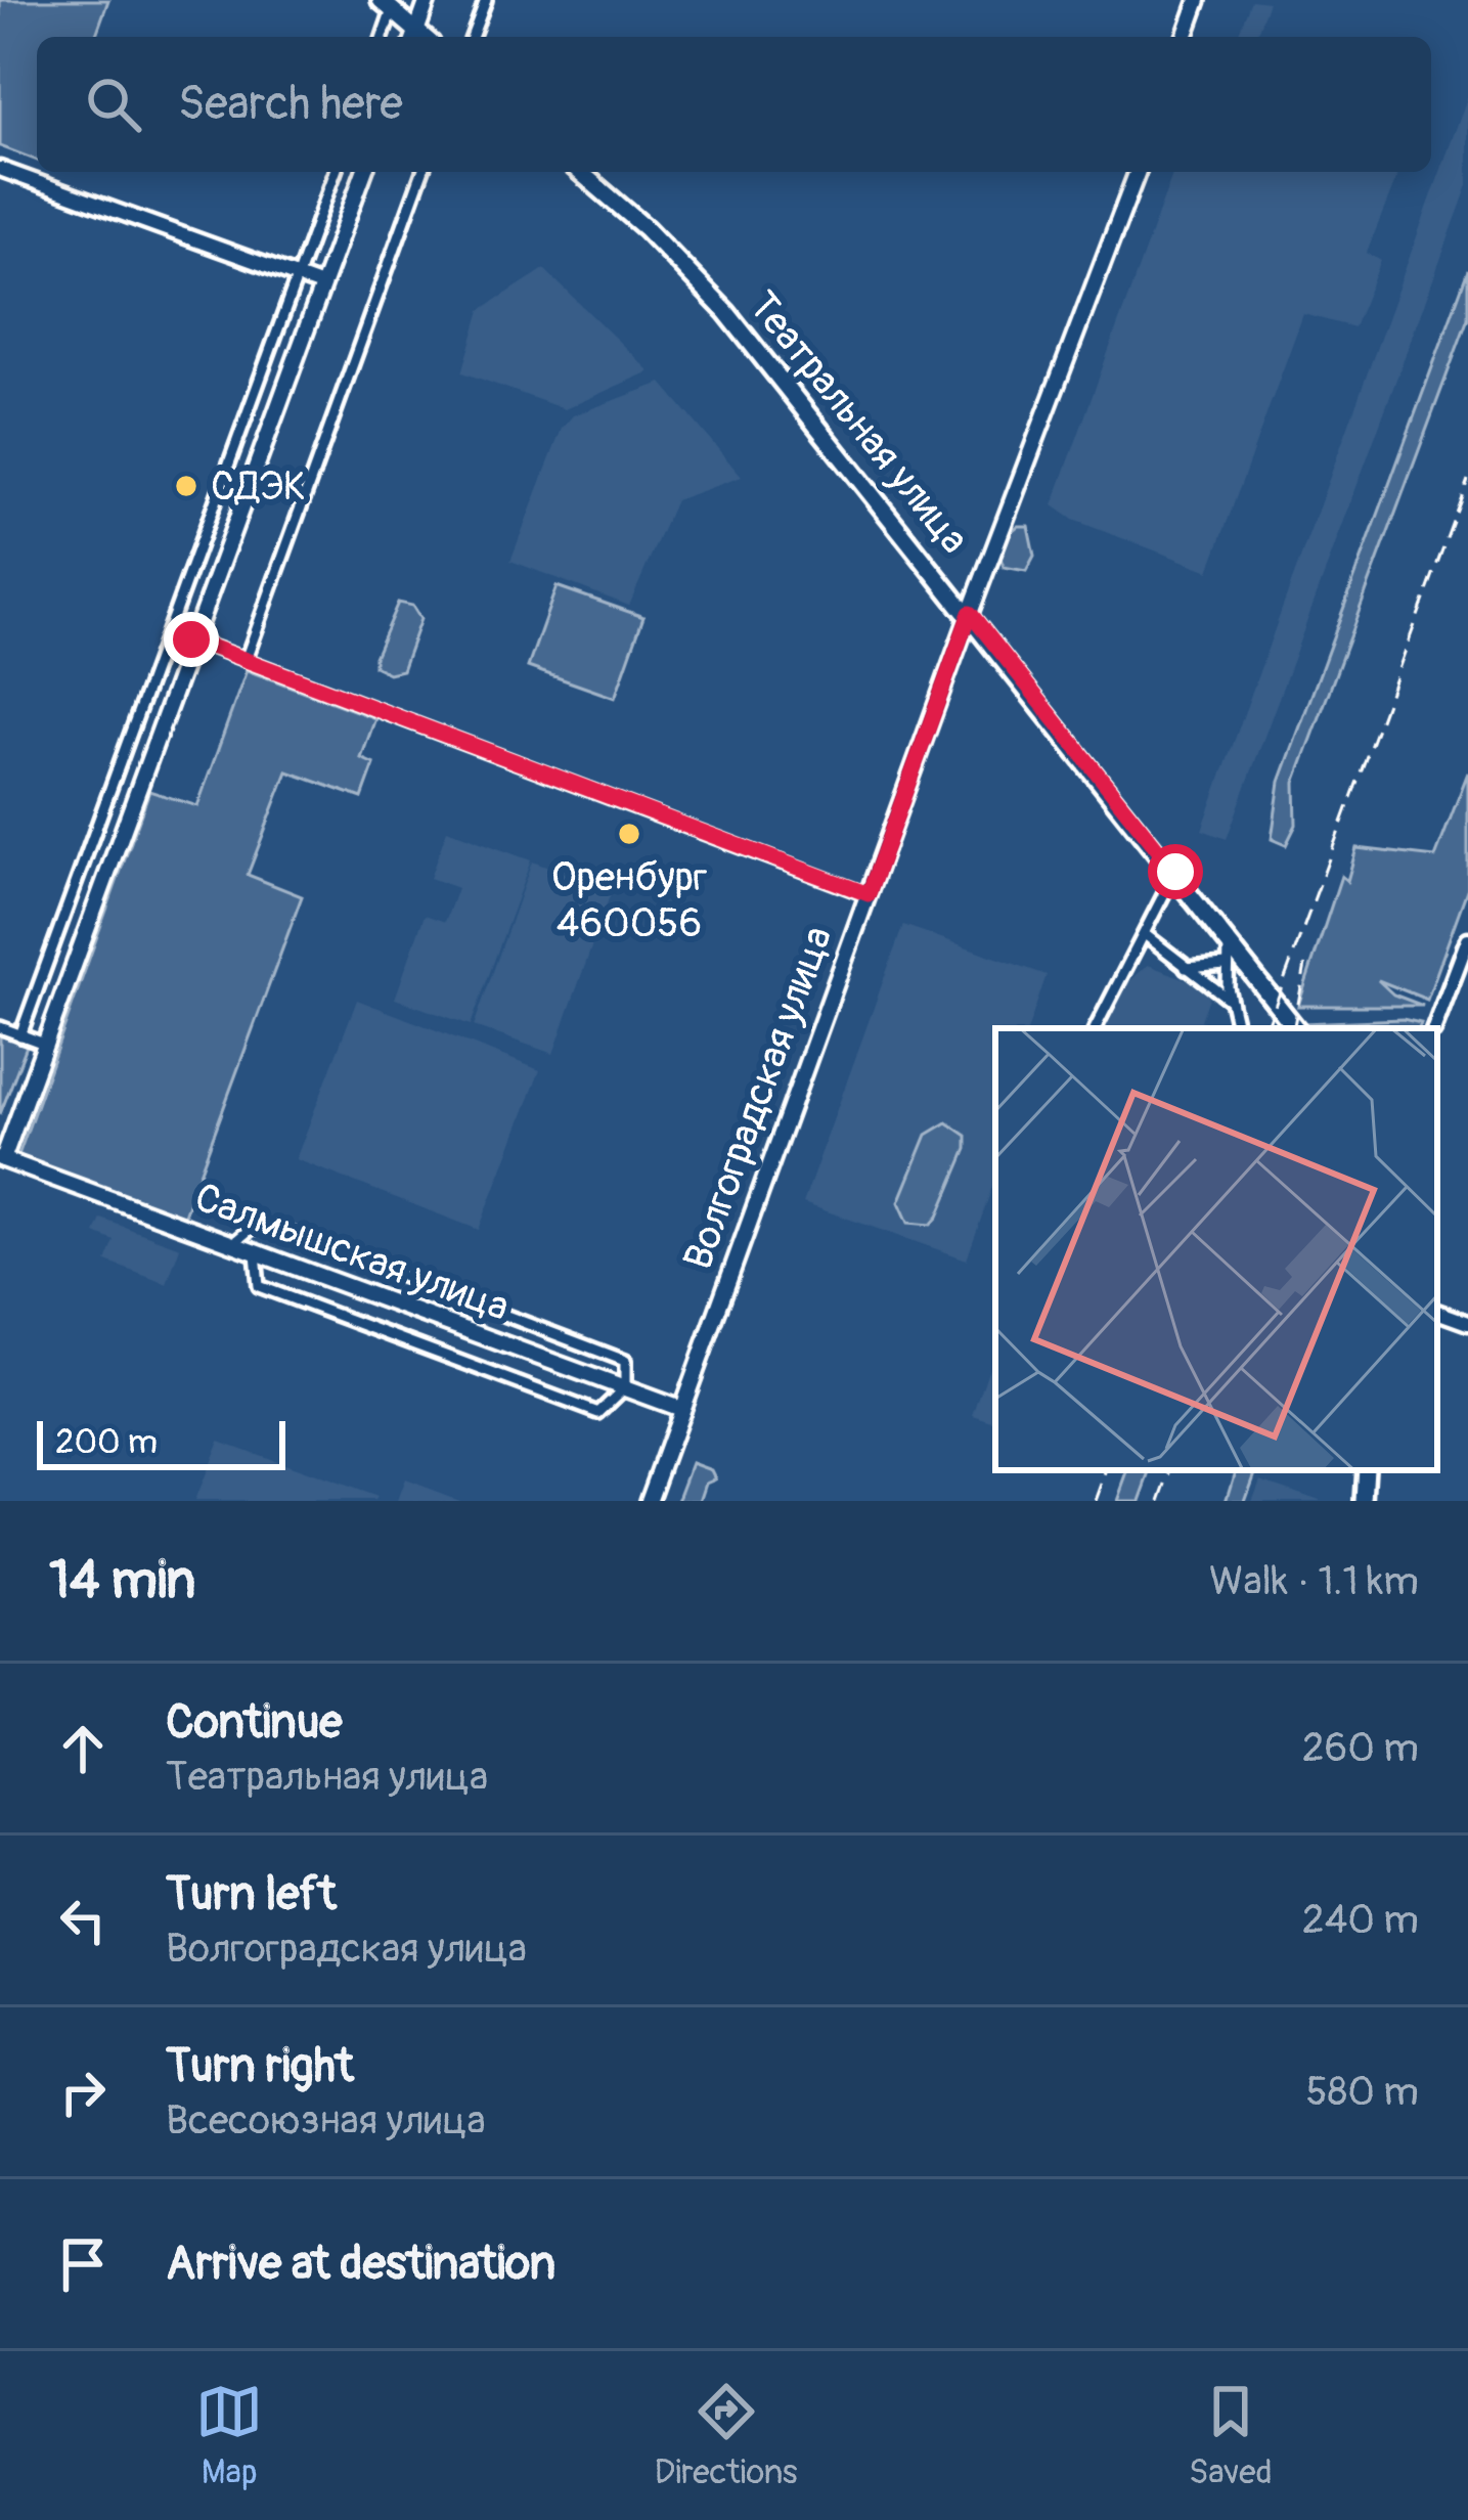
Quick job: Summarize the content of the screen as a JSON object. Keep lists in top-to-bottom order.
{
  "streets": {
    "main road": ["Театральная улица", "Волгоградская улица", "Салмышская улица"]
  },
  "crossings": [
    ["Театральная улица", "Волгоградская улица"],
    ["Волгоградская улица", "Салмышская улица"]
  ],
  "places": ["СДЭК", "Оренбург 460056"],
  "scale_bar": "200 m",
  "page": {
    "search": "Search here",
    "scale": "200 m",
    "heading": ["14 min", "Walk · 1.1 km"],
    "list": [
      ["Continue", "Театральная улица", "260 m"],
      ["Turn left", "Волгоградская улица", "240 m"],
      ["Turn right", "Всесоюзная улица", "580 m"],
      "Arrive at destination"
    ],
    "nav": ["Map", "Directions", "Saved"]
  }
}
